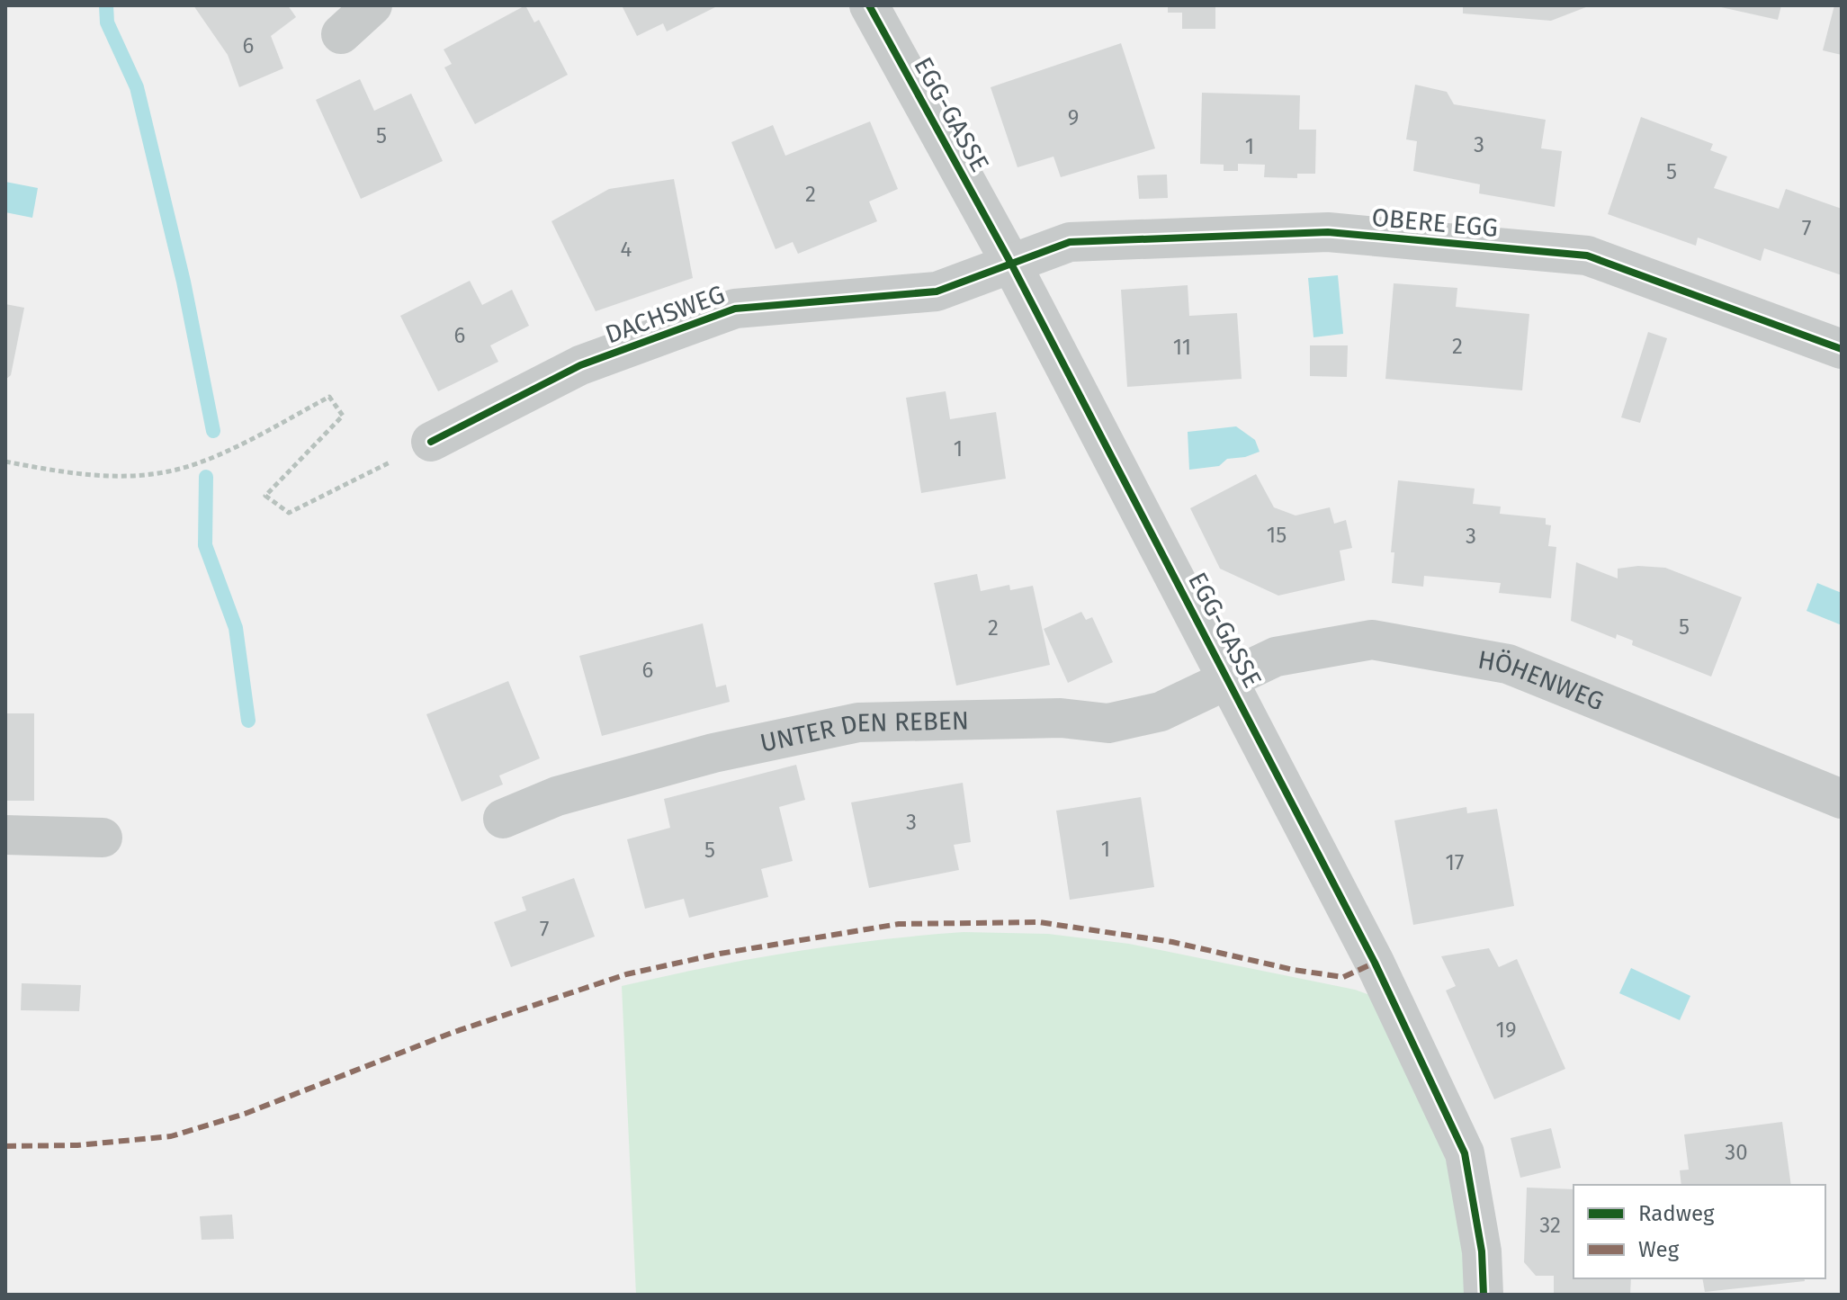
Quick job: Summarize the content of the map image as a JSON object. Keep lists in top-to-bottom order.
{
  "streets": {
    "street": [
      "EGG-GASSE",
      "OBERE EGG",
      "DACHSWEG",
      "HÖHENWEG",
      "UNTER DEN REBEN"
    ]
  },
  "crossings": [
    ["EGG-GASSE", "OBERE EGG"],
    ["EGG-GASSE", "DACHSWEG"],
    ["EGG-GASSE", "HÖHENWEG"],
    ["EGG-GASSE", "UNTER DEN REBEN"],
    ["OBERE EGG", "DACHSWEG"],
    ["HÖHENWEG", "UNTER DEN REBEN"]
  ],
  "house_numbers": [
    "6",
    "9",
    "5",
    "3",
    "1",
    "5",
    "2",
    "7",
    "4",
    "6",
    "2",
    "11",
    "1",
    "15",
    "3",
    "5",
    "2",
    "6",
    "3",
    "1",
    "5",
    "17",
    "7",
    "19",
    "30",
    "32"
  ],
  "legend": ["Radweg", "Weg"]
}
